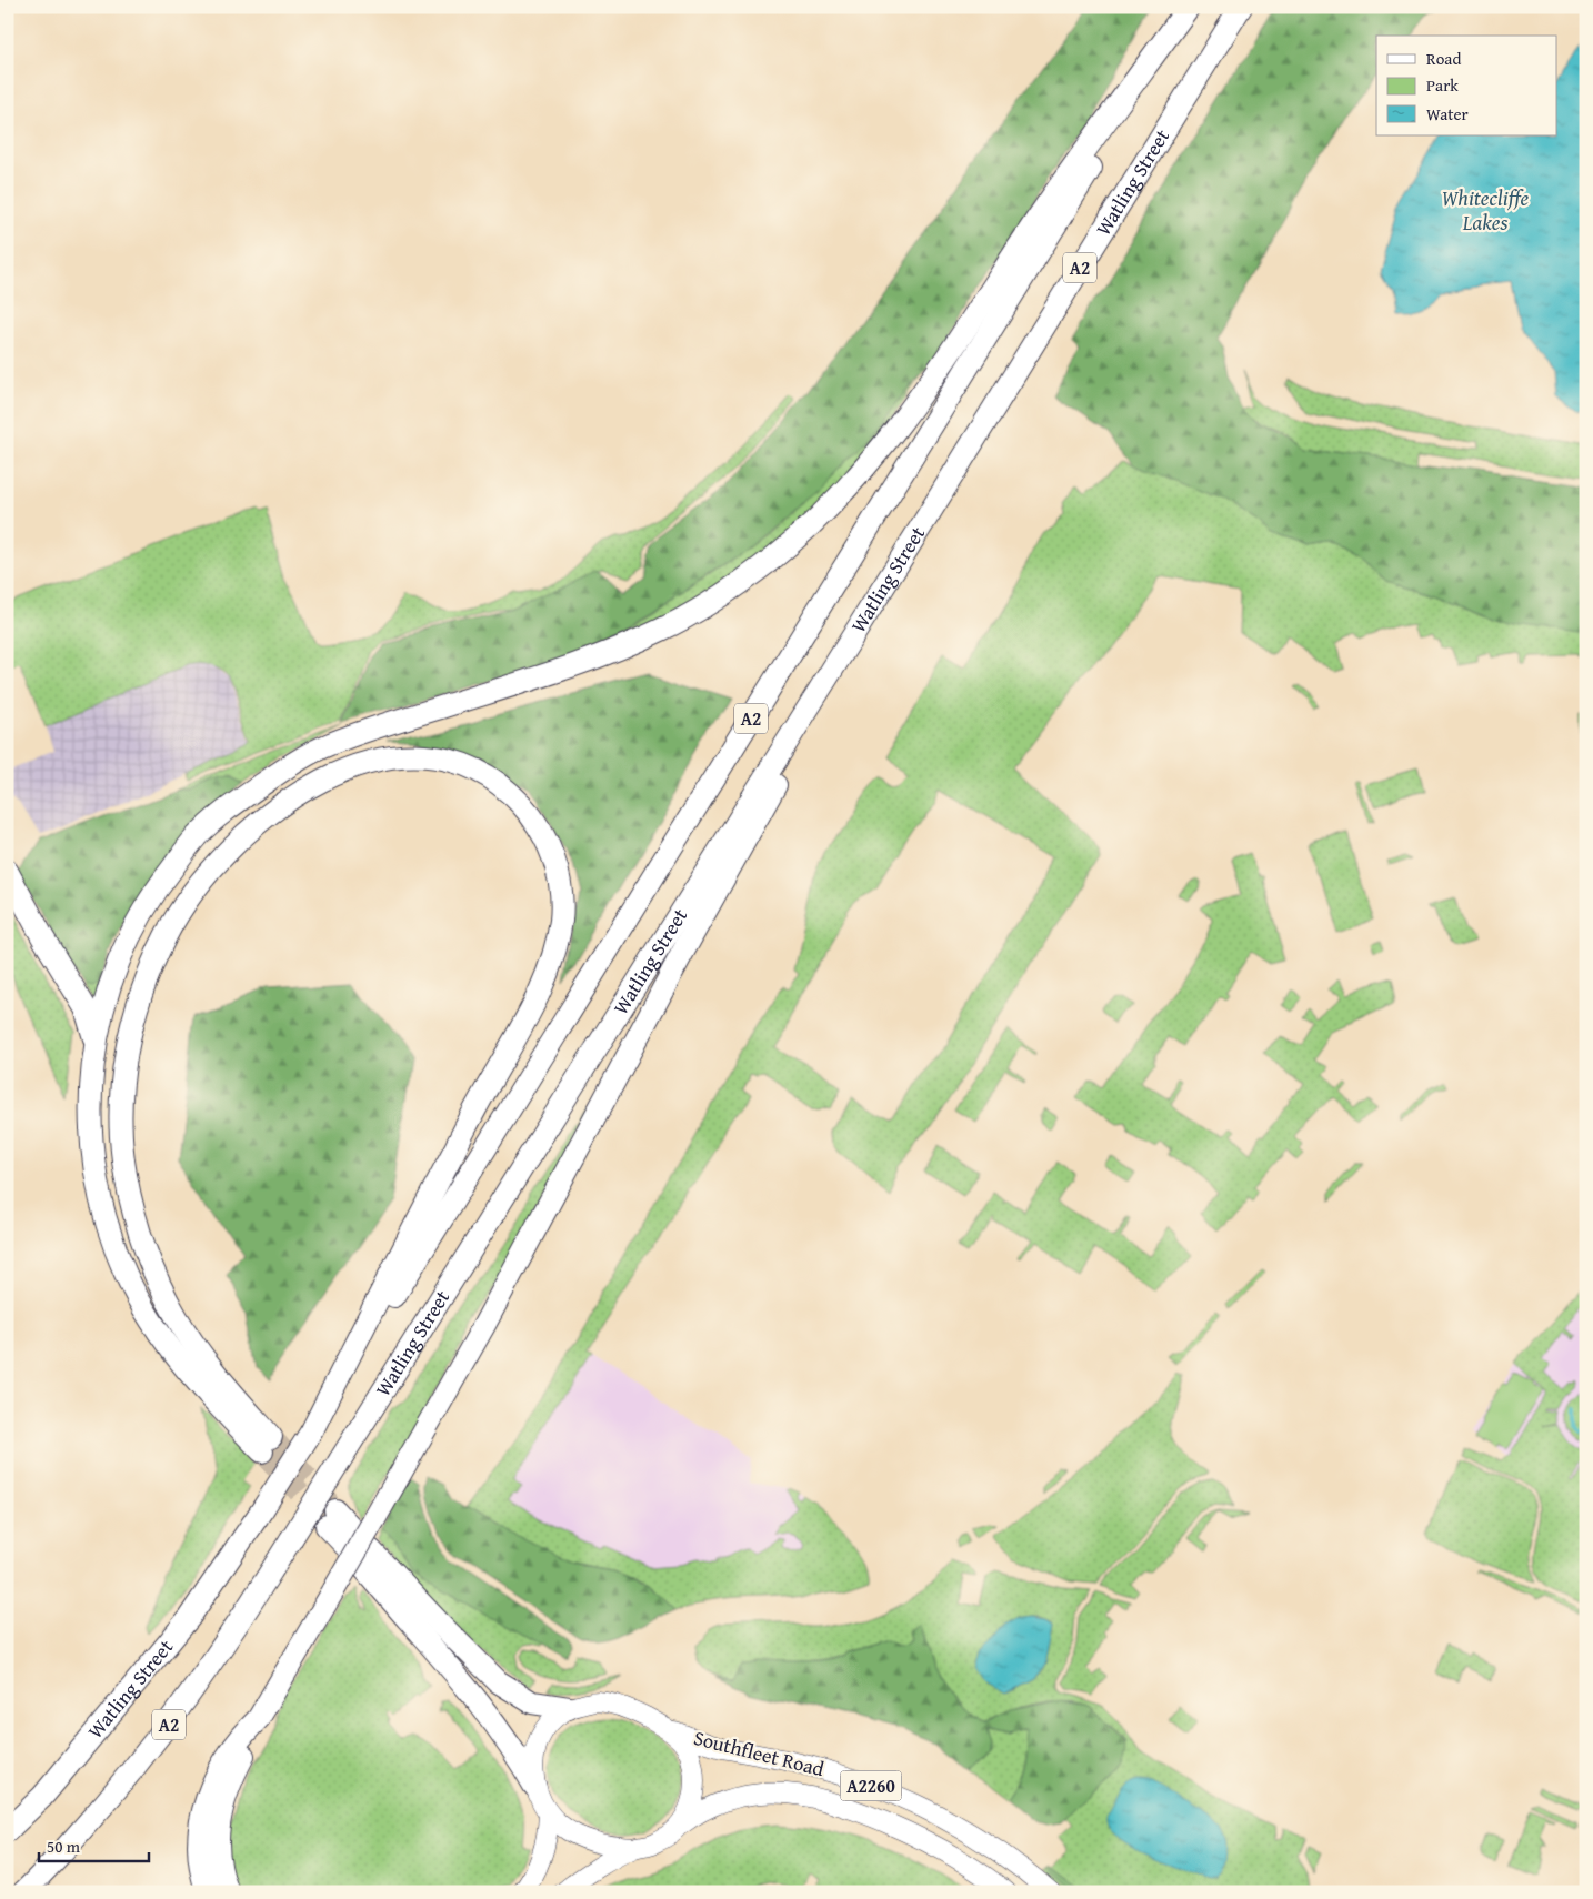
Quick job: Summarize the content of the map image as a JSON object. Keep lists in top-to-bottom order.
{
  "streets": {
    "highway": ["Watling Street", "A2"],
    "main road": ["Southfleet Road", "A2260"]
  },
  "water": ["Whitecliffe Lakes"],
  "legend": ["Road", "Park", "Water"],
  "scale_bar": "50 m"
}
